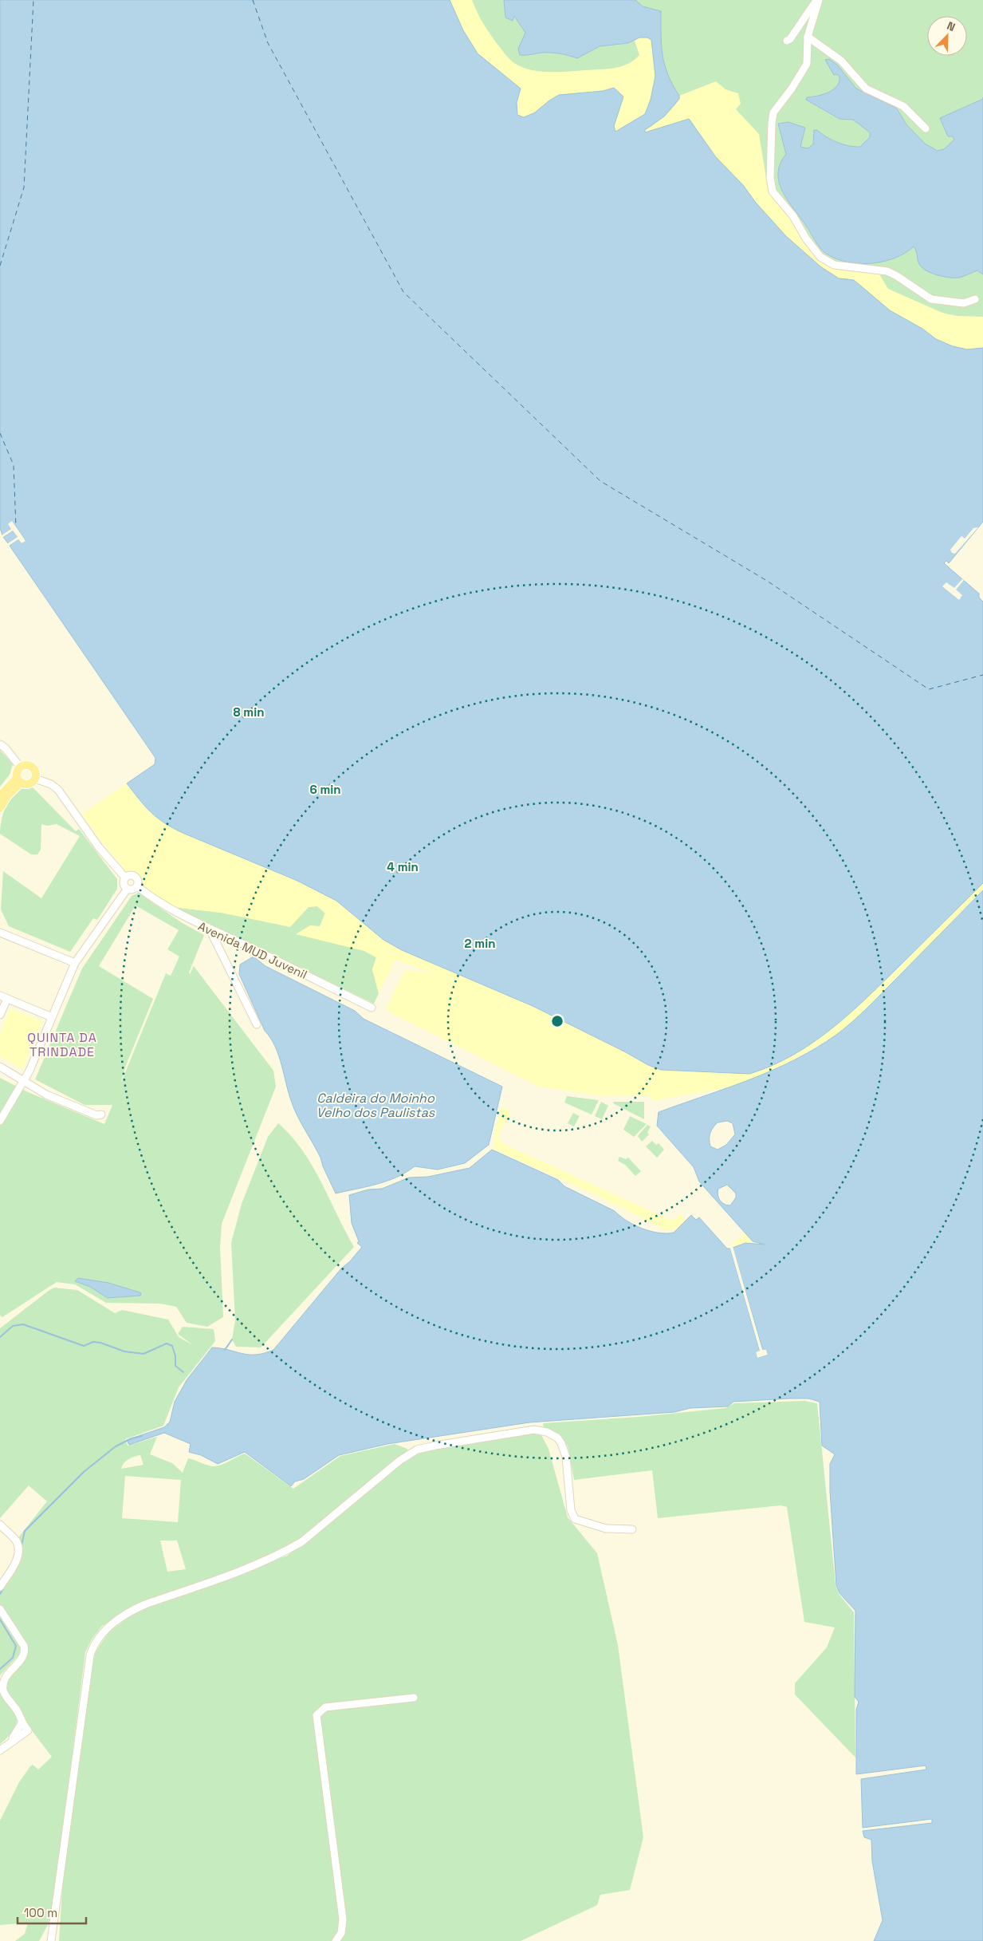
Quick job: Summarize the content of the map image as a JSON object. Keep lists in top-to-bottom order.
{
  "streets": {
    "street": ["Avenida MUD Juvenil"]
  },
  "districts": ["QUINTA DA TRINDADE"],
  "water": ["Caldeira do Moinho Velho dos Paulistas"],
  "scale_bar": "100 m",
  "north": "top right",
  "rings": [
    "8 min",
    "6 min",
    "4 min",
    "2 min"
  ]
}
